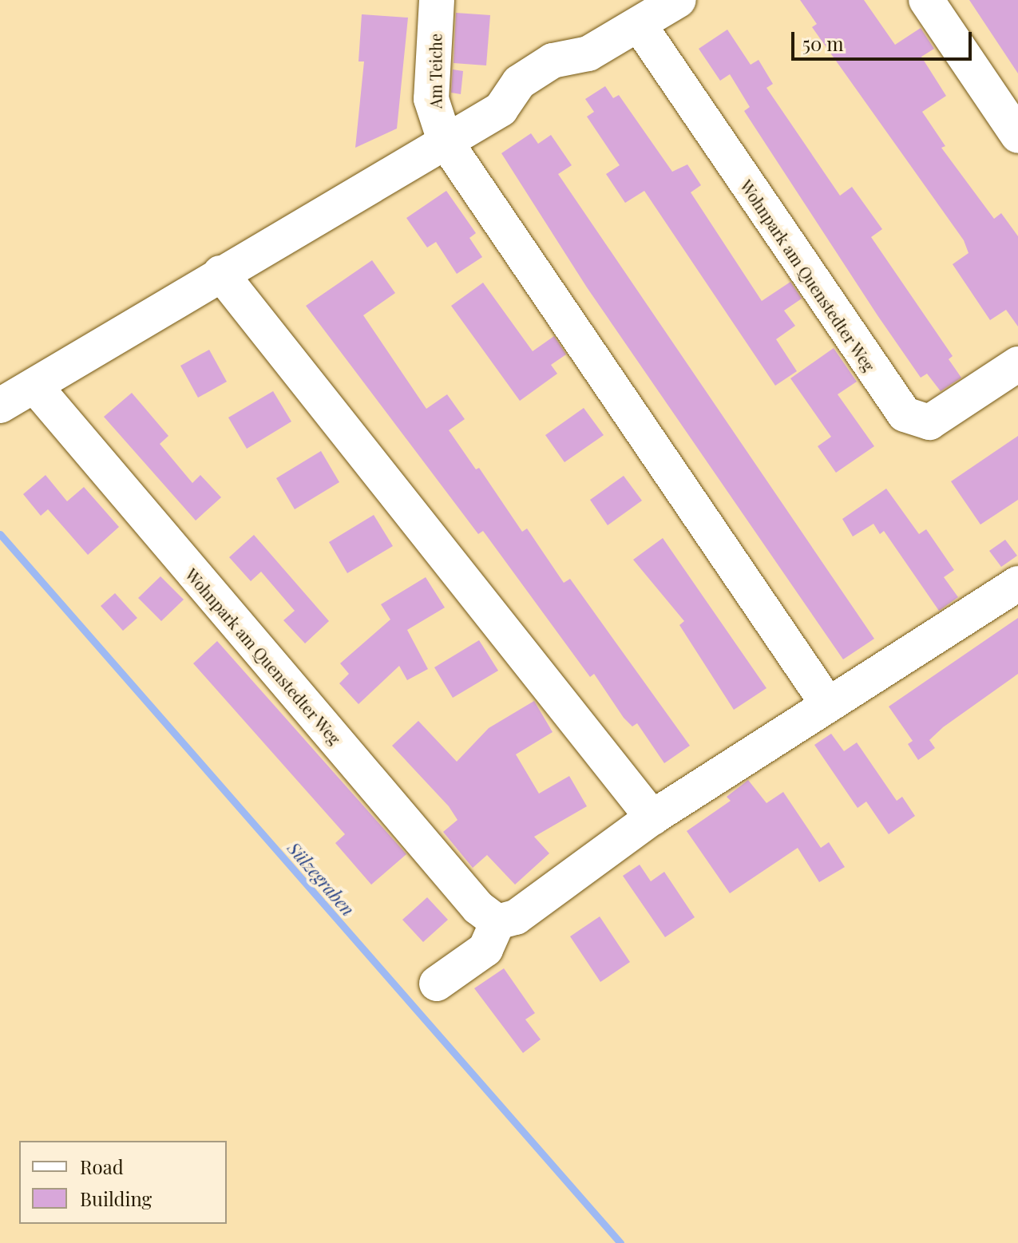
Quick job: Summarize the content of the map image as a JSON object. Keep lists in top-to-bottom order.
{
  "streets": {
    "street": ["Am Teiche", "Wohnpark am Quenstedter Weg"]
  },
  "crossings": [
    ["Am Teiche", "Wohnpark am Quenstedter Weg"]
  ],
  "water": ["Sülzegraben"],
  "legend": ["Road", "Building"],
  "scale_bar": "50 m"
}
